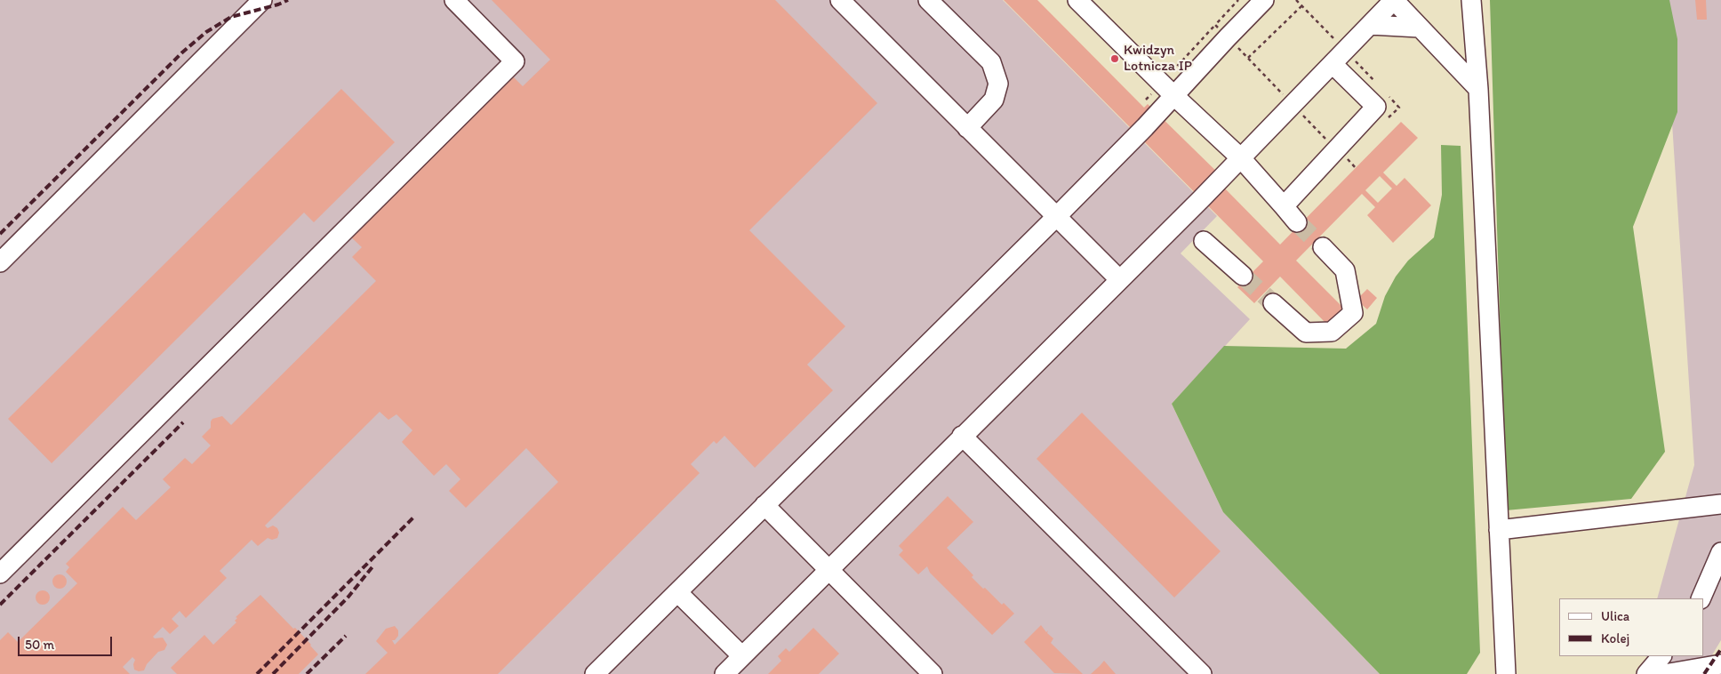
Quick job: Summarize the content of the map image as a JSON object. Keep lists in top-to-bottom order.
{
  "places": ["Kwidzyn Lotnicza IP"],
  "legend": ["Ulica", "Kolej"],
  "scale_bar": "50 m"
}
